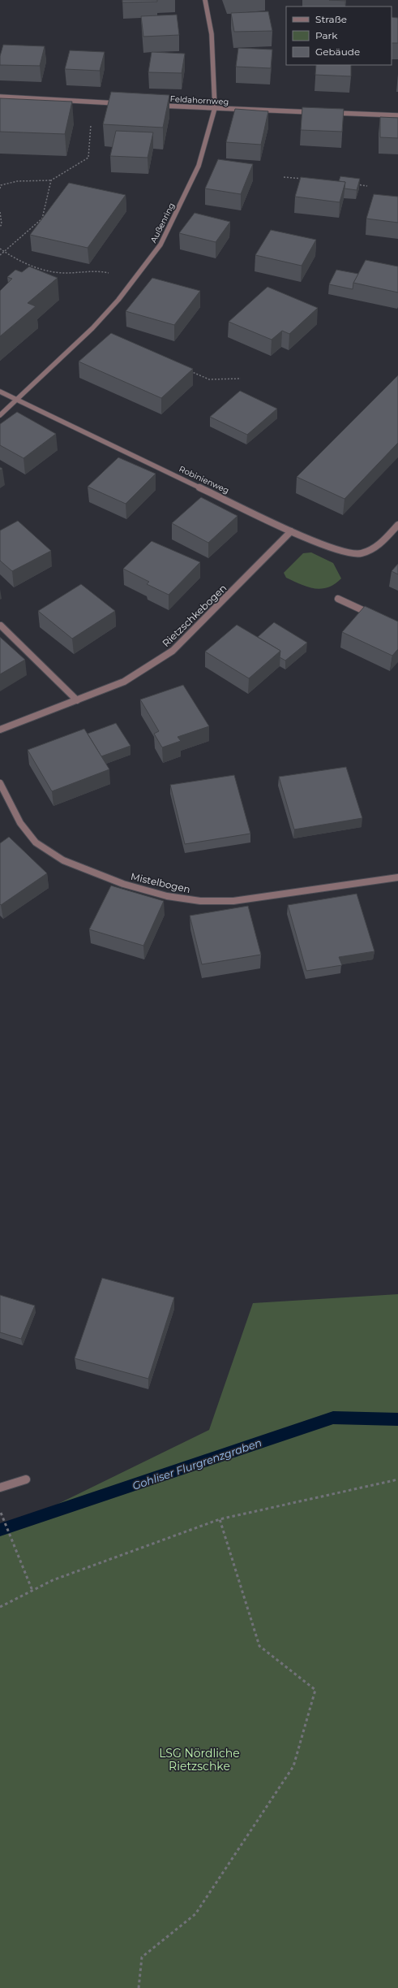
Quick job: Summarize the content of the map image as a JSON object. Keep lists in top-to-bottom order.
{
  "streets": {
    "street": [
      "Feldahornweg",
      "Außenring",
      "Robinienweg",
      "Rietzschkebogen",
      "Mistelbogen"
    ]
  },
  "crossings": [
    ["Feldahornweg", "Außenring"],
    ["Außenring", "Robinienweg"],
    ["Robinienweg", "Rietzschkebogen"]
  ],
  "water": ["Gohliser Flurgrenzgraben"],
  "parks": ["LSG Nördliche Rietzschke"],
  "legend": ["Straße", "Park", "Gebäude"]
}
